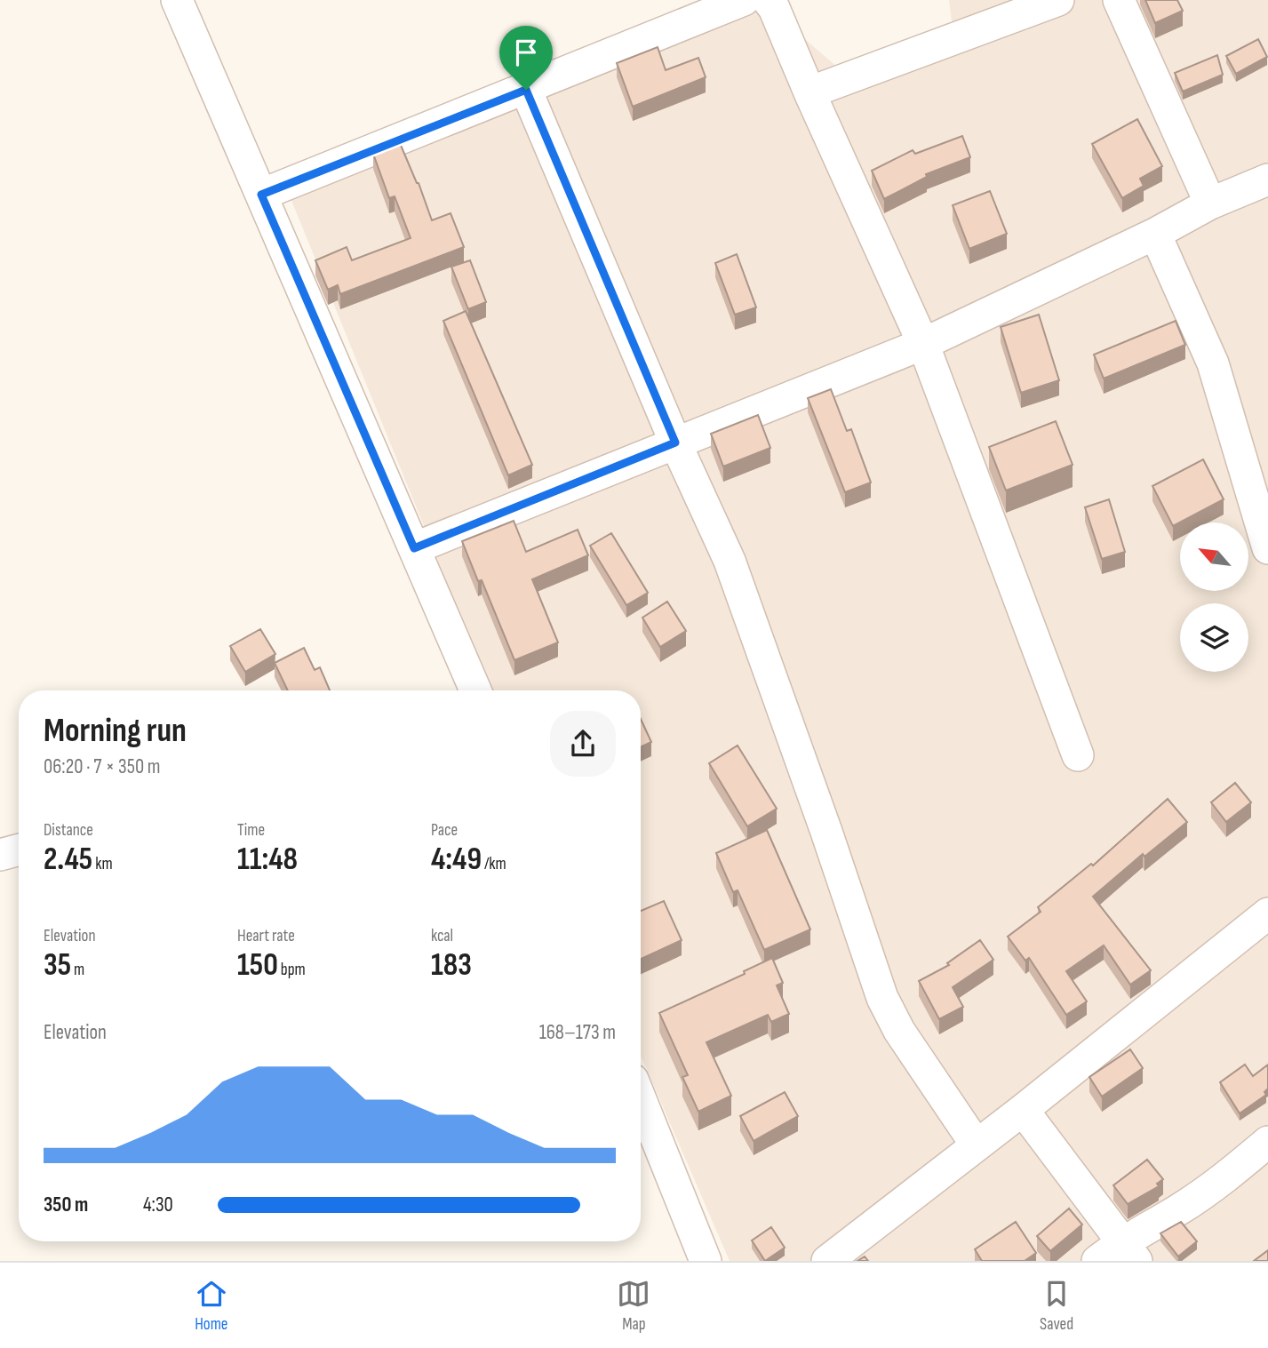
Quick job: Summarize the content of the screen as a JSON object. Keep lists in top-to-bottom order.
{
  "north": "top left",
  "page": {
    "heading": ["Morning run", "06:20 · 7 × 350 m"],
    "stats": [
      ["Distance", "2.45 km"],
      ["Time", "11:48"],
      ["Pace", "4:49 /km"],
      ["Elevation", "35 m"],
      ["Heart rate", "150 bpm"],
      ["kcal", "183"]
    ],
    "chart": ["Elevation", "168–173 m"],
    "list": [
      {
        "name": "350 m",
        "note": "4:30"
      }
    ],
    "tabs": ["Home", "Map", "Saved"]
  }
}
